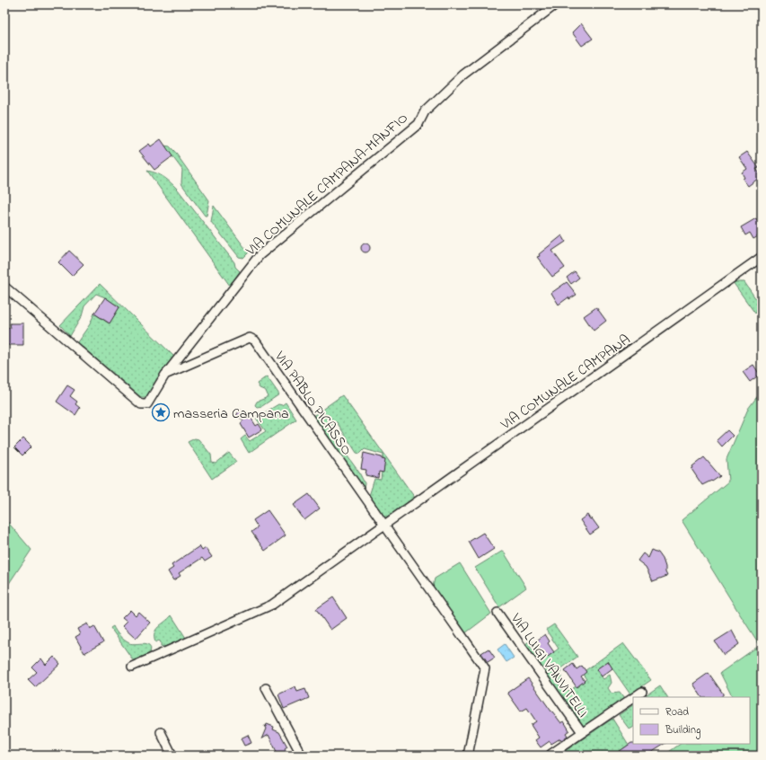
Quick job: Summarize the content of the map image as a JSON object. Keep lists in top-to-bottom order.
{
  "streets": {
    "street": [
      "VIA COMUNALE CAMPANA-MANFIO",
      "VIA COMUNALE CAMPANA",
      "VIA PABLO PICASSO",
      "VIA LUIGI VANVITELLI"
    ]
  },
  "crossings": [
    ["VIA COMUNALE CAMPANA-MANFIO", "VIA PABLO PICASSO"],
    ["VIA COMUNALE CAMPANA", "VIA PABLO PICASSO"]
  ],
  "places": {
    "place": ["masseria Campana"]
  },
  "legend": ["Road", "Building"]
}
